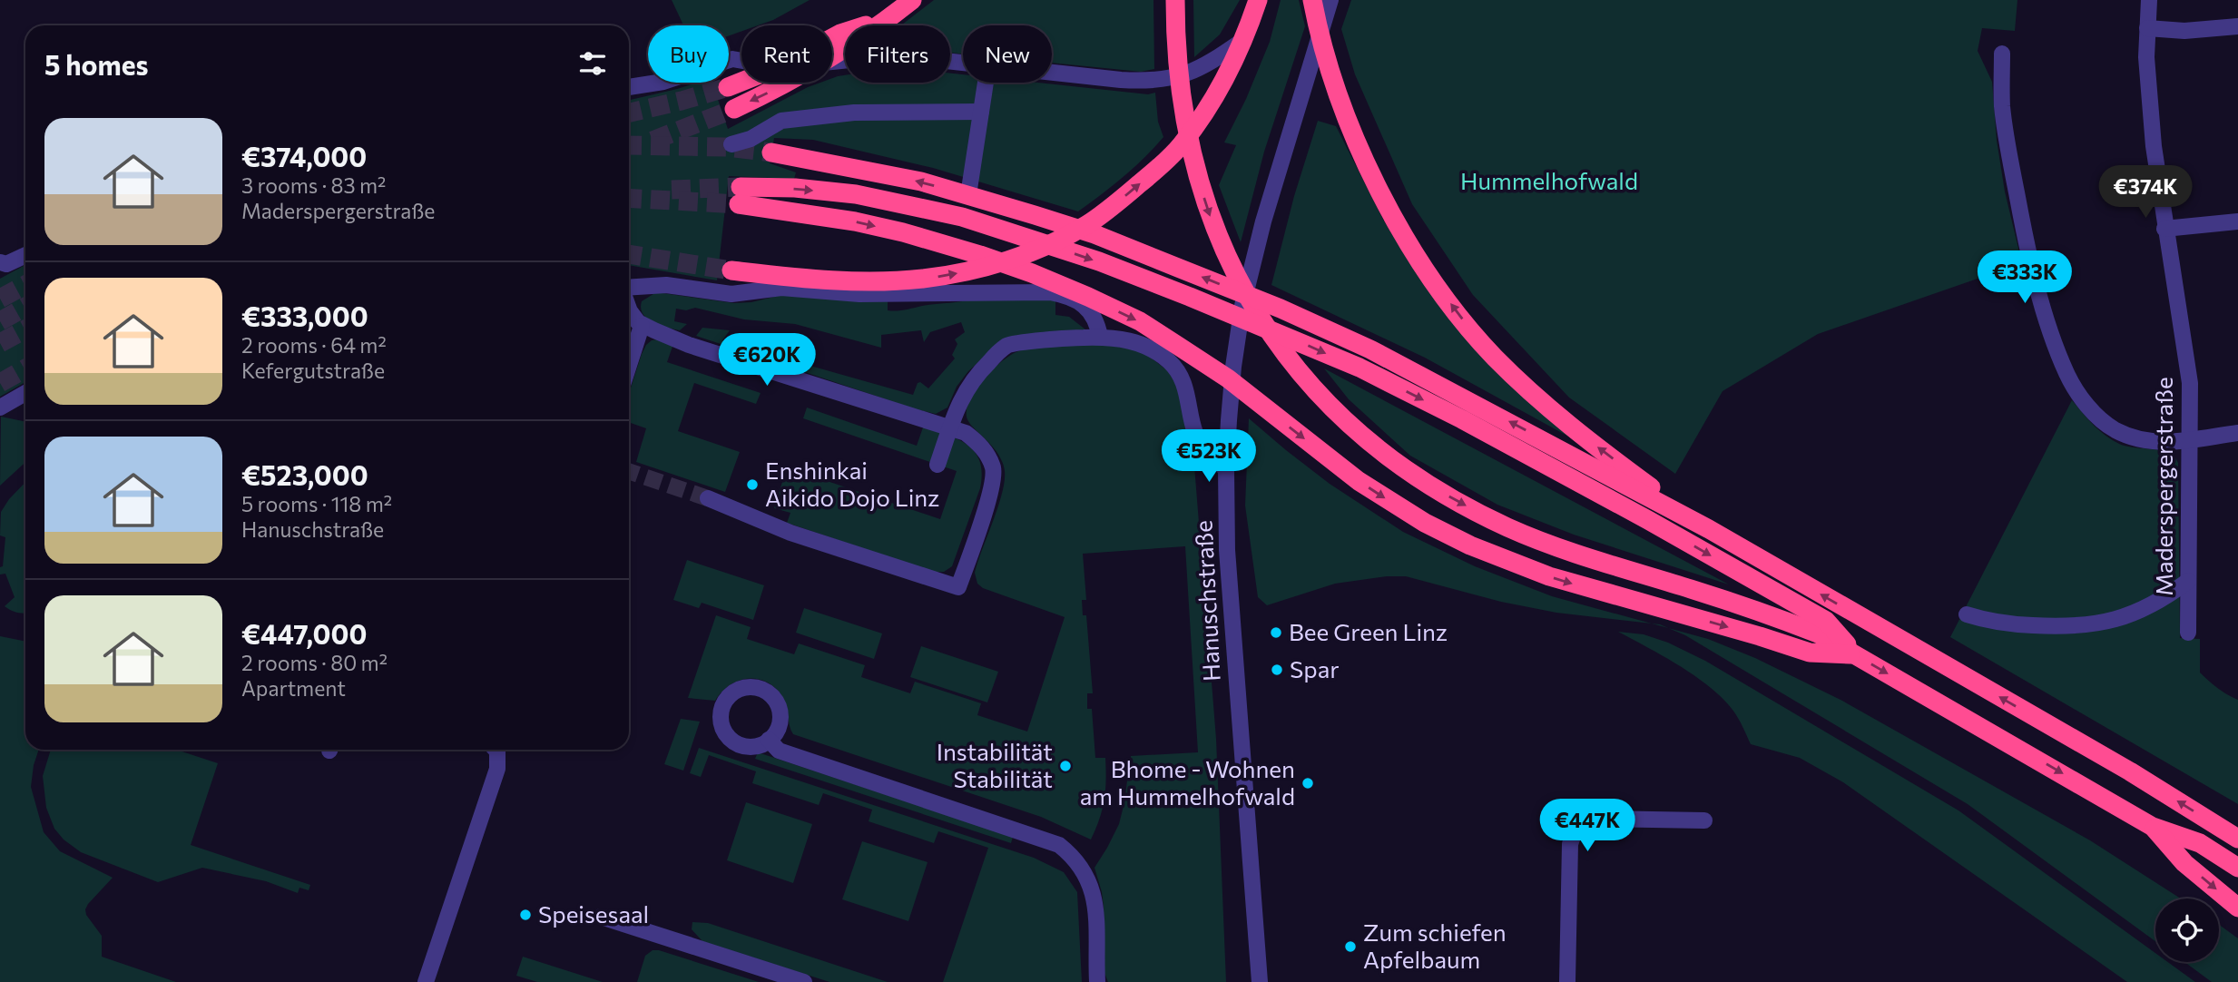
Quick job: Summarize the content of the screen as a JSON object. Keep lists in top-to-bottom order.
{
  "streets": {
    "street": ["Maderspergerstraße", "Hanuschstraße"]
  },
  "parks": ["Hummelhofwald"],
  "places": [
    "Enshinkai Aikido Dojo Linz",
    "Bee Green Linz",
    "Spar",
    "Instabilität Stabilität",
    "Bhome - Wohnen am Hummelhofwald",
    "Speisesaal",
    "Zum schiefen Apfelbaum"
  ],
  "page": {
    "chip": [
      "Buy",
      "Rent",
      "Filters",
      "New"
    ],
    "heading": "5 homes",
    "list": [
      {
        "name": "€374,000",
        "note": "3 rooms · 83 m² · Maderspergerstraße"
      },
      {
        "name": "€333,000",
        "note": "2 rooms · 64 m² · Kefergutstraße"
      },
      {
        "name": "€523,000",
        "note": "5 rooms · 118 m² · Hanuschstraße"
      },
      {
        "name": "€447,000",
        "note": "2 rooms · 80 m² · Apartment"
      }
    ],
    "price": [
      "€374K",
      "€333K",
      "€620K",
      "€523K",
      "€447K"
    ]
  }
}
